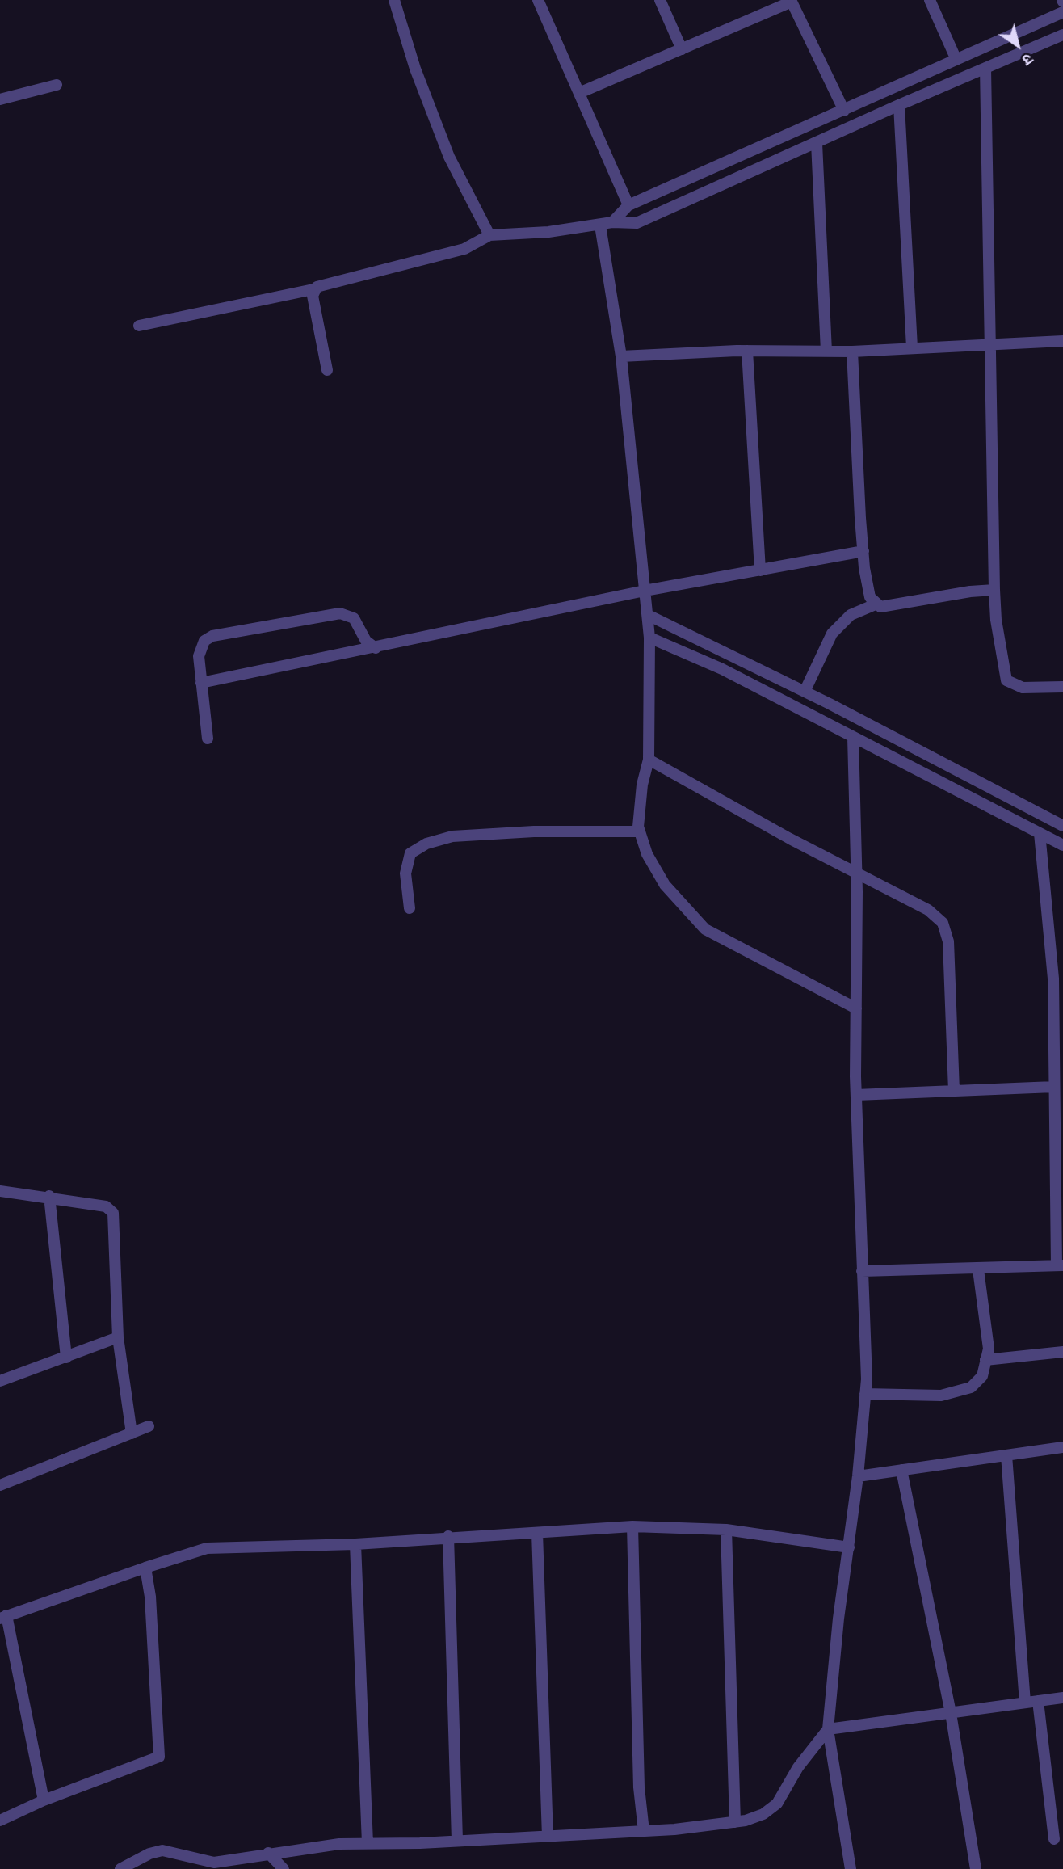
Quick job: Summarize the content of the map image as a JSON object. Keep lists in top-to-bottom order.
{
  "north": "bottom right"
}
